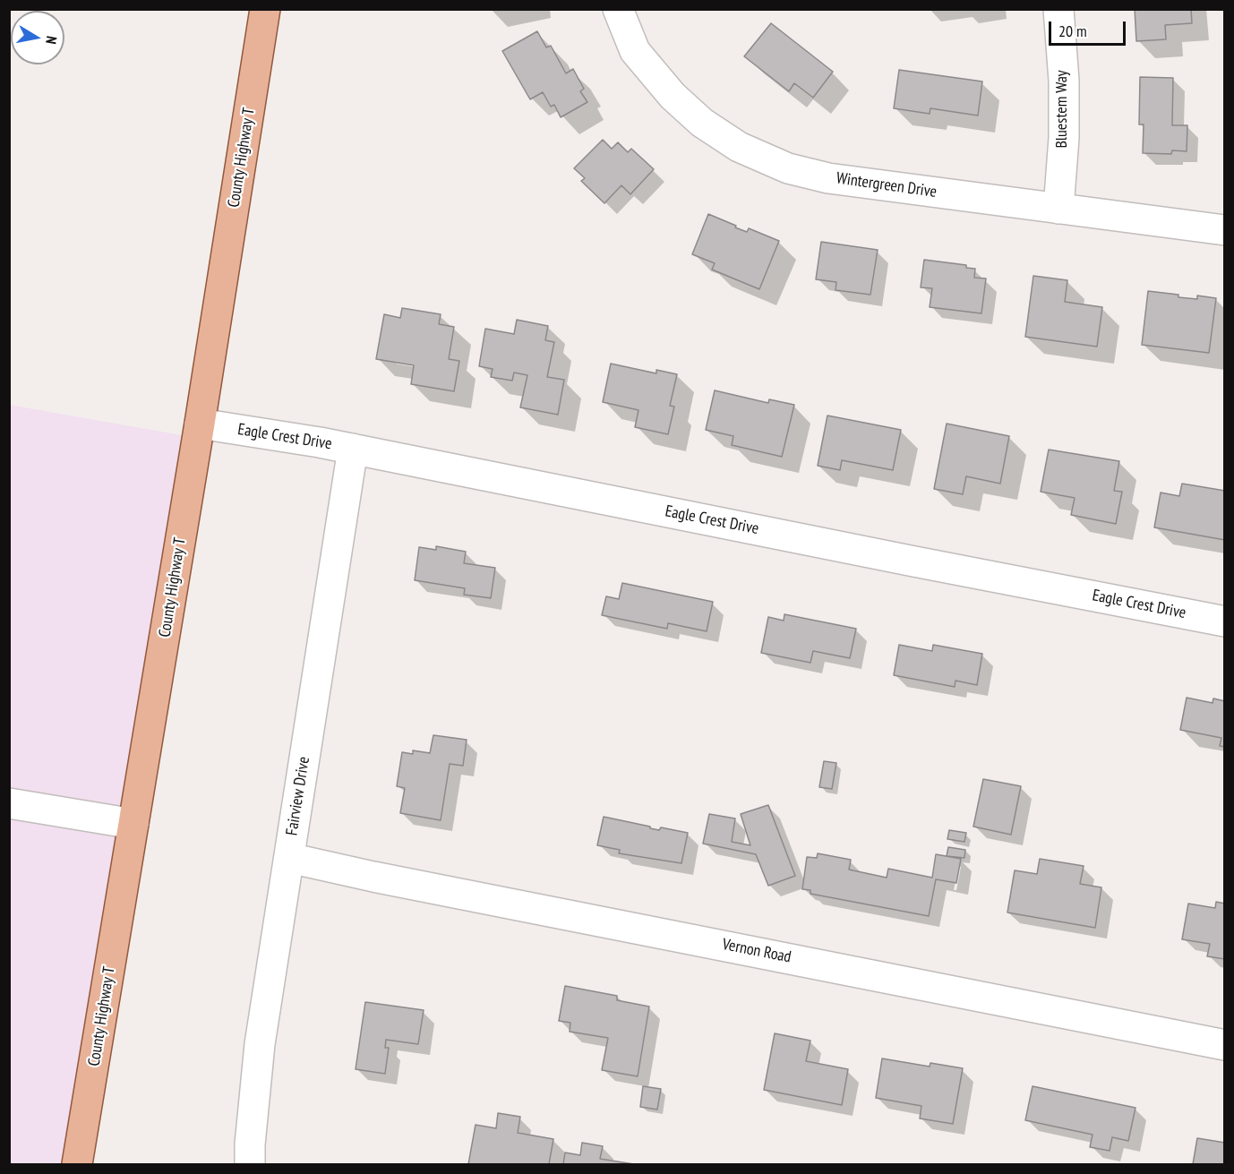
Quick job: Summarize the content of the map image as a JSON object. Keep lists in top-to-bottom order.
{
  "streets": {
    "main road": ["County Highway T"],
    "street": [
      "Bluestem Way",
      "Wintergreen Drive",
      "Eagle Crest Drive",
      "Fairview Drive",
      "Vernon Road"
    ]
  },
  "crossings": [
    ["Bluestem Way", "Wintergreen Drive"],
    ["County Highway T", "Eagle Crest Drive"],
    ["Eagle Crest Drive", "Fairview Drive"],
    ["Fairview Drive", "Vernon Road"]
  ],
  "scale_bar": "20 m",
  "north": "right"
}
